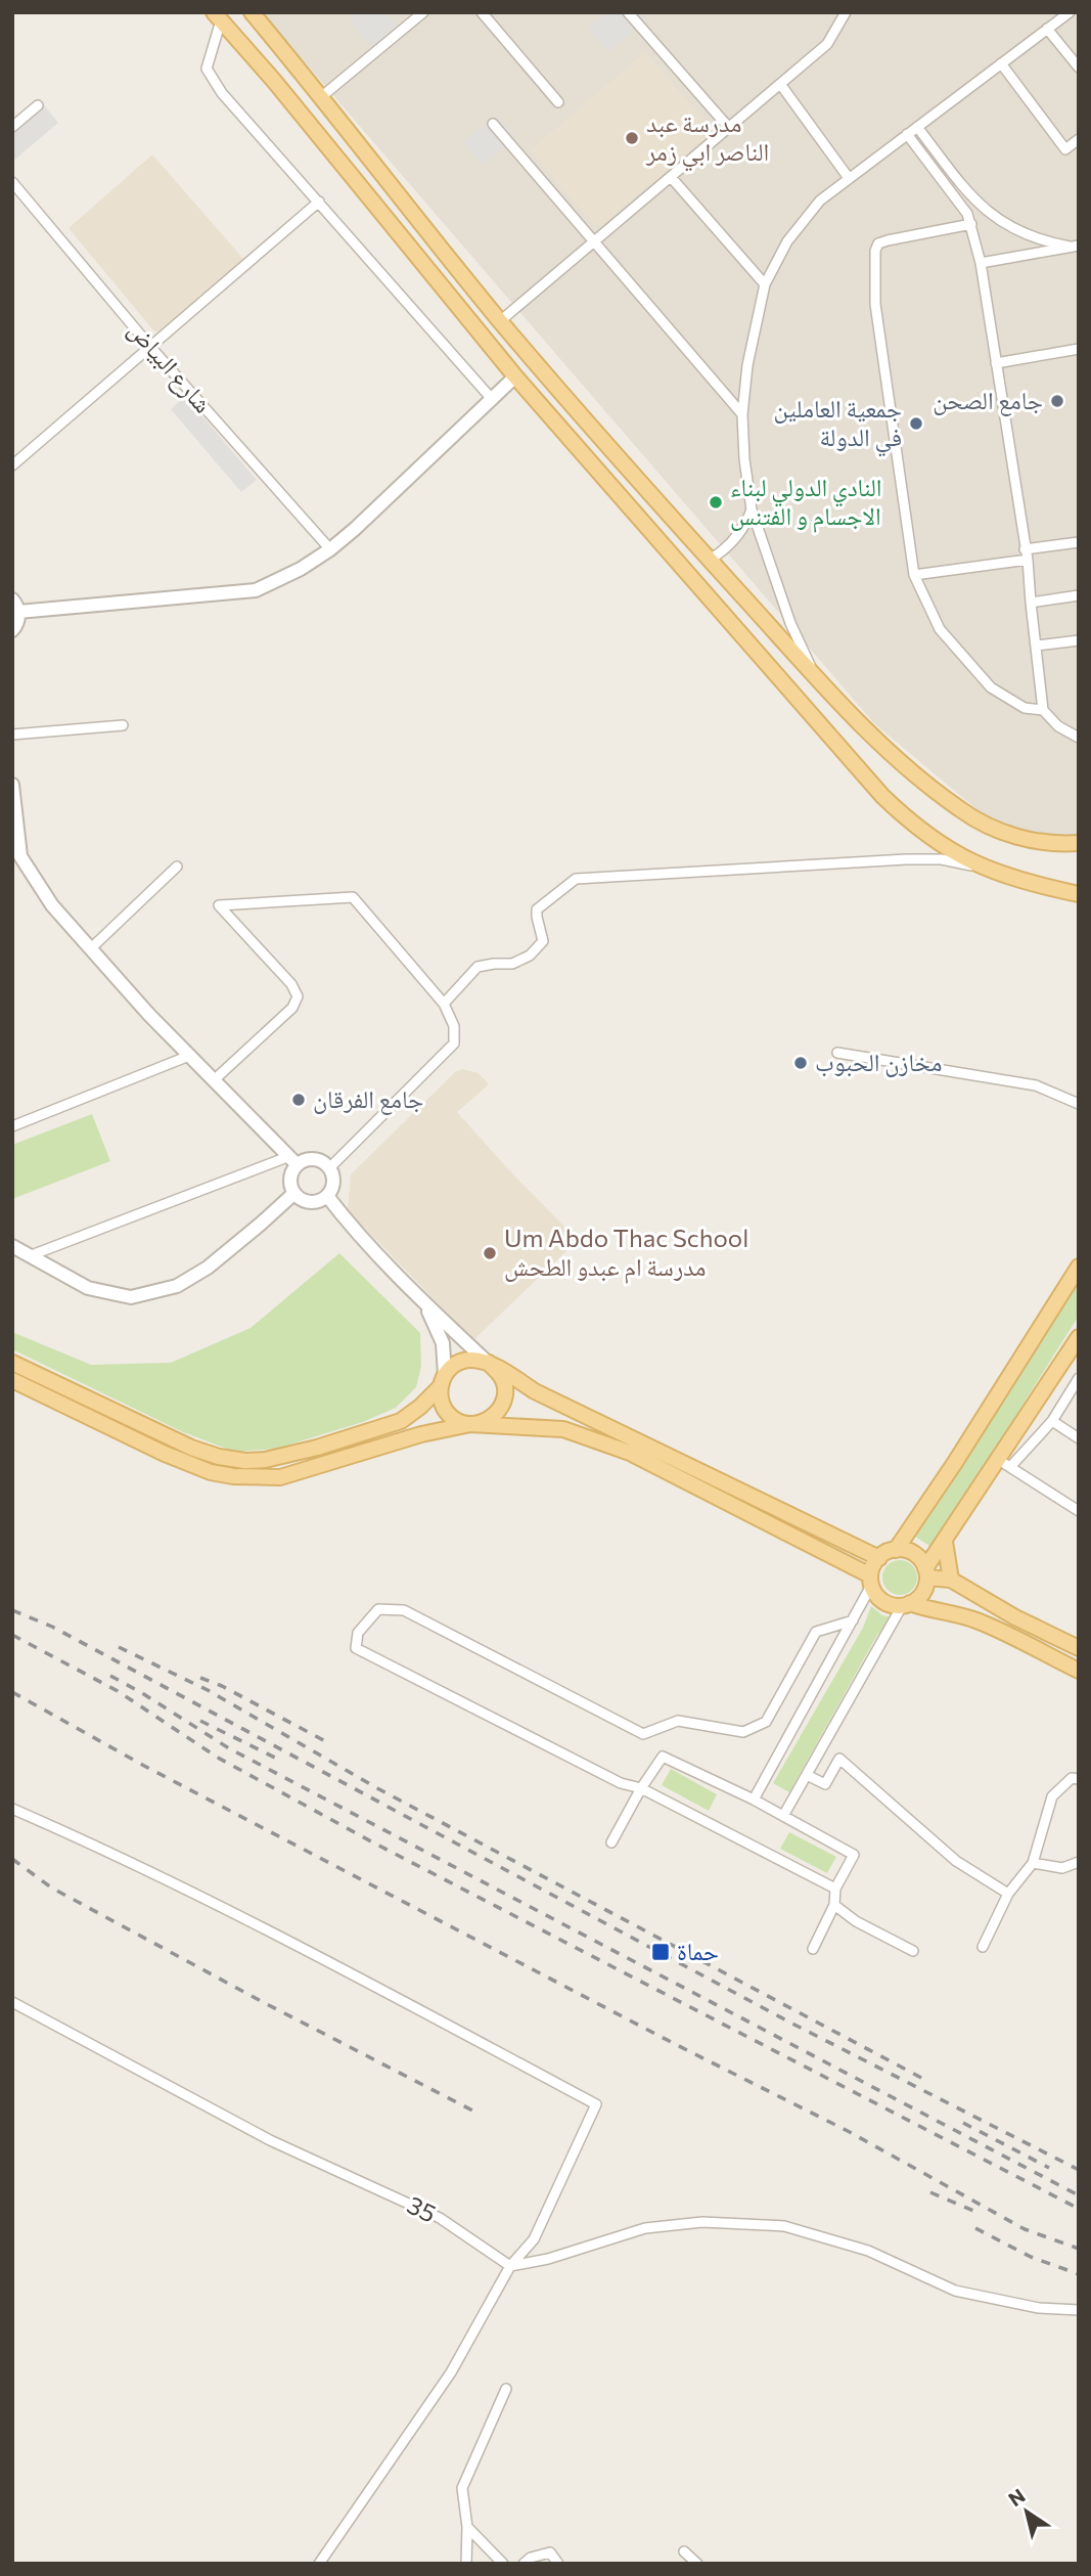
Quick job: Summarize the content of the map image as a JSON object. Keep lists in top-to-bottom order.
{
  "streets": {
    "street": ["شارع البياض", "35"]
  },
  "places": {
    "other": [
      "مدرسة عبد الناصر ابي زمر",
      "جامع الصحن",
      "جمعية العاملين في الدولة",
      "النادي الدولي لبناء الاجسام و الفتنس",
      "مخازن الحبوب",
      "جامع الفرقان",
      "Um Abdo Thac School مدرسة ام عبدو الطحش"
    ],
    "transit": ["حماة"]
  },
  "north": "top left"
}
